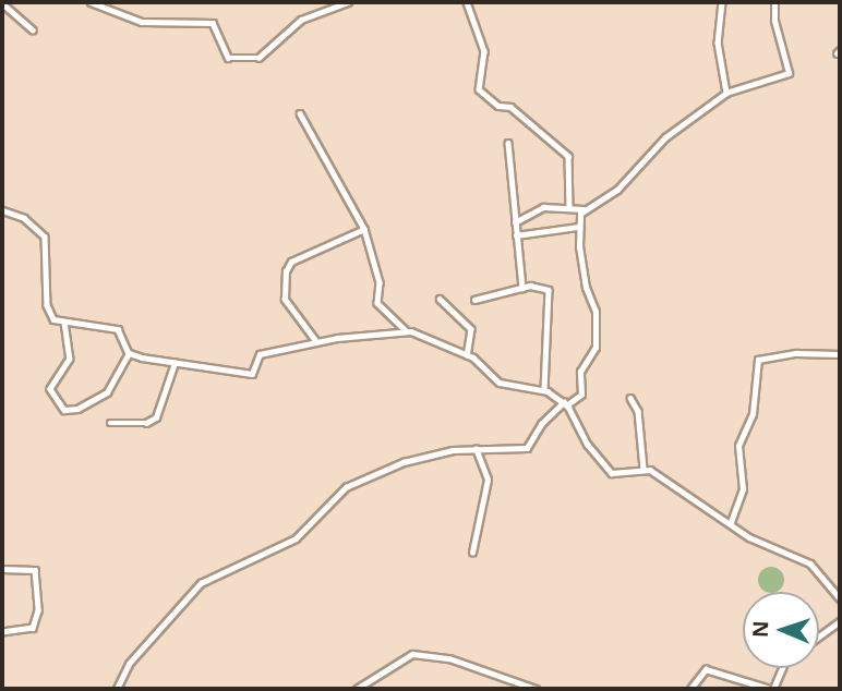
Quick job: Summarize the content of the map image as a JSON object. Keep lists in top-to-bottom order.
{
  "north": "left"
}
